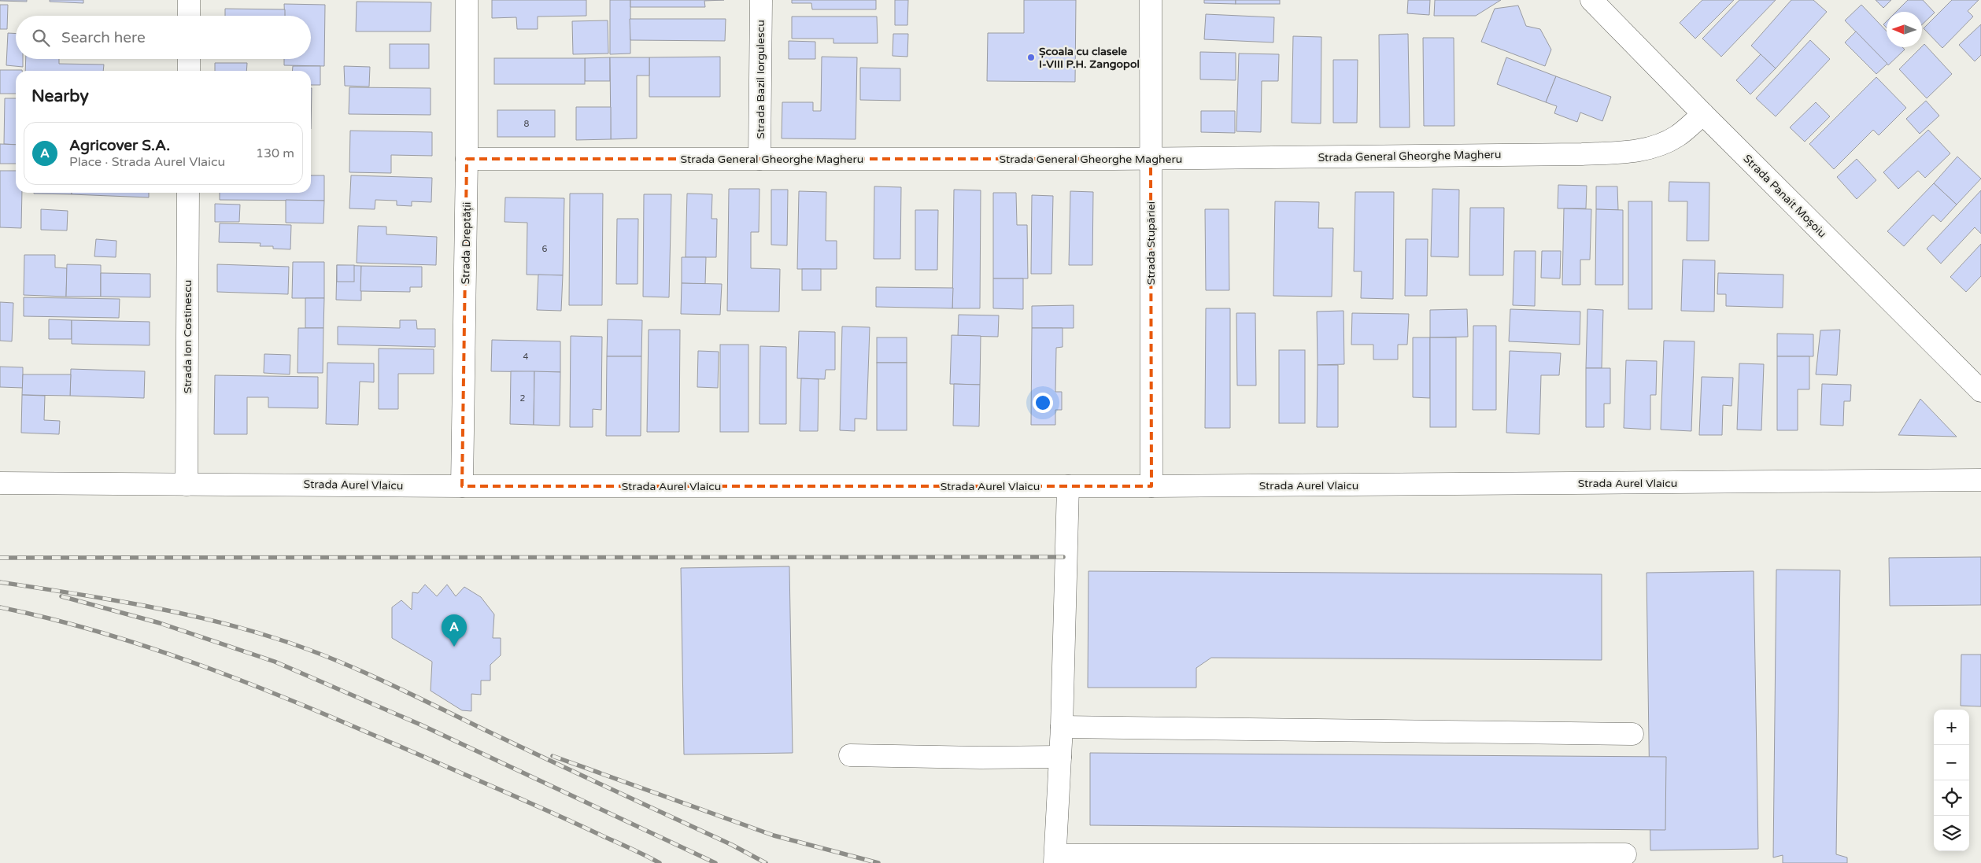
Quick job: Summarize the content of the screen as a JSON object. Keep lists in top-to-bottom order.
{
  "streets": {
    "street": [
      "Strada Bazil Iorgulescu",
      "Strada General Gheorghe Magheru",
      "Strada Panait Moșoiu",
      "Strada Dreptății",
      "Strada Stupăriei",
      "Strada Ion Costinescu",
      "Strada Aurel Vlaicu"
    ]
  },
  "crossings": [
    ["Strada Bazil Iorgulescu", "Strada General Gheorghe Magheru"],
    ["Strada General Gheorghe Magheru", "Strada Panait Moșoiu"],
    ["Strada General Gheorghe Magheru", "Strada Dreptății"],
    ["Strada General Gheorghe Magheru", "Strada Stupăriei"],
    ["Strada Dreptății", "Strada Aurel Vlaicu"],
    ["Strada Stupăriei", "Strada Aurel Vlaicu"],
    ["Strada Ion Costinescu", "Strada Aurel Vlaicu"]
  ],
  "places": ["Școala cu clasele I-VIII P.H. Zangopol"],
  "house_numbers": [
    "8",
    "6",
    "4",
    "2"
  ],
  "north": "left",
  "page": {
    "search": "Search here",
    "heading": "Nearby",
    "list": [
      {
        "mark": "A",
        "name": "Agricover S.A.",
        "note": "Place · Strada Aurel Vlaicu",
        "value": "130 m"
      }
    ],
    "pins": "A",
    "map_buttons": ["+", "−"]
  }
}
